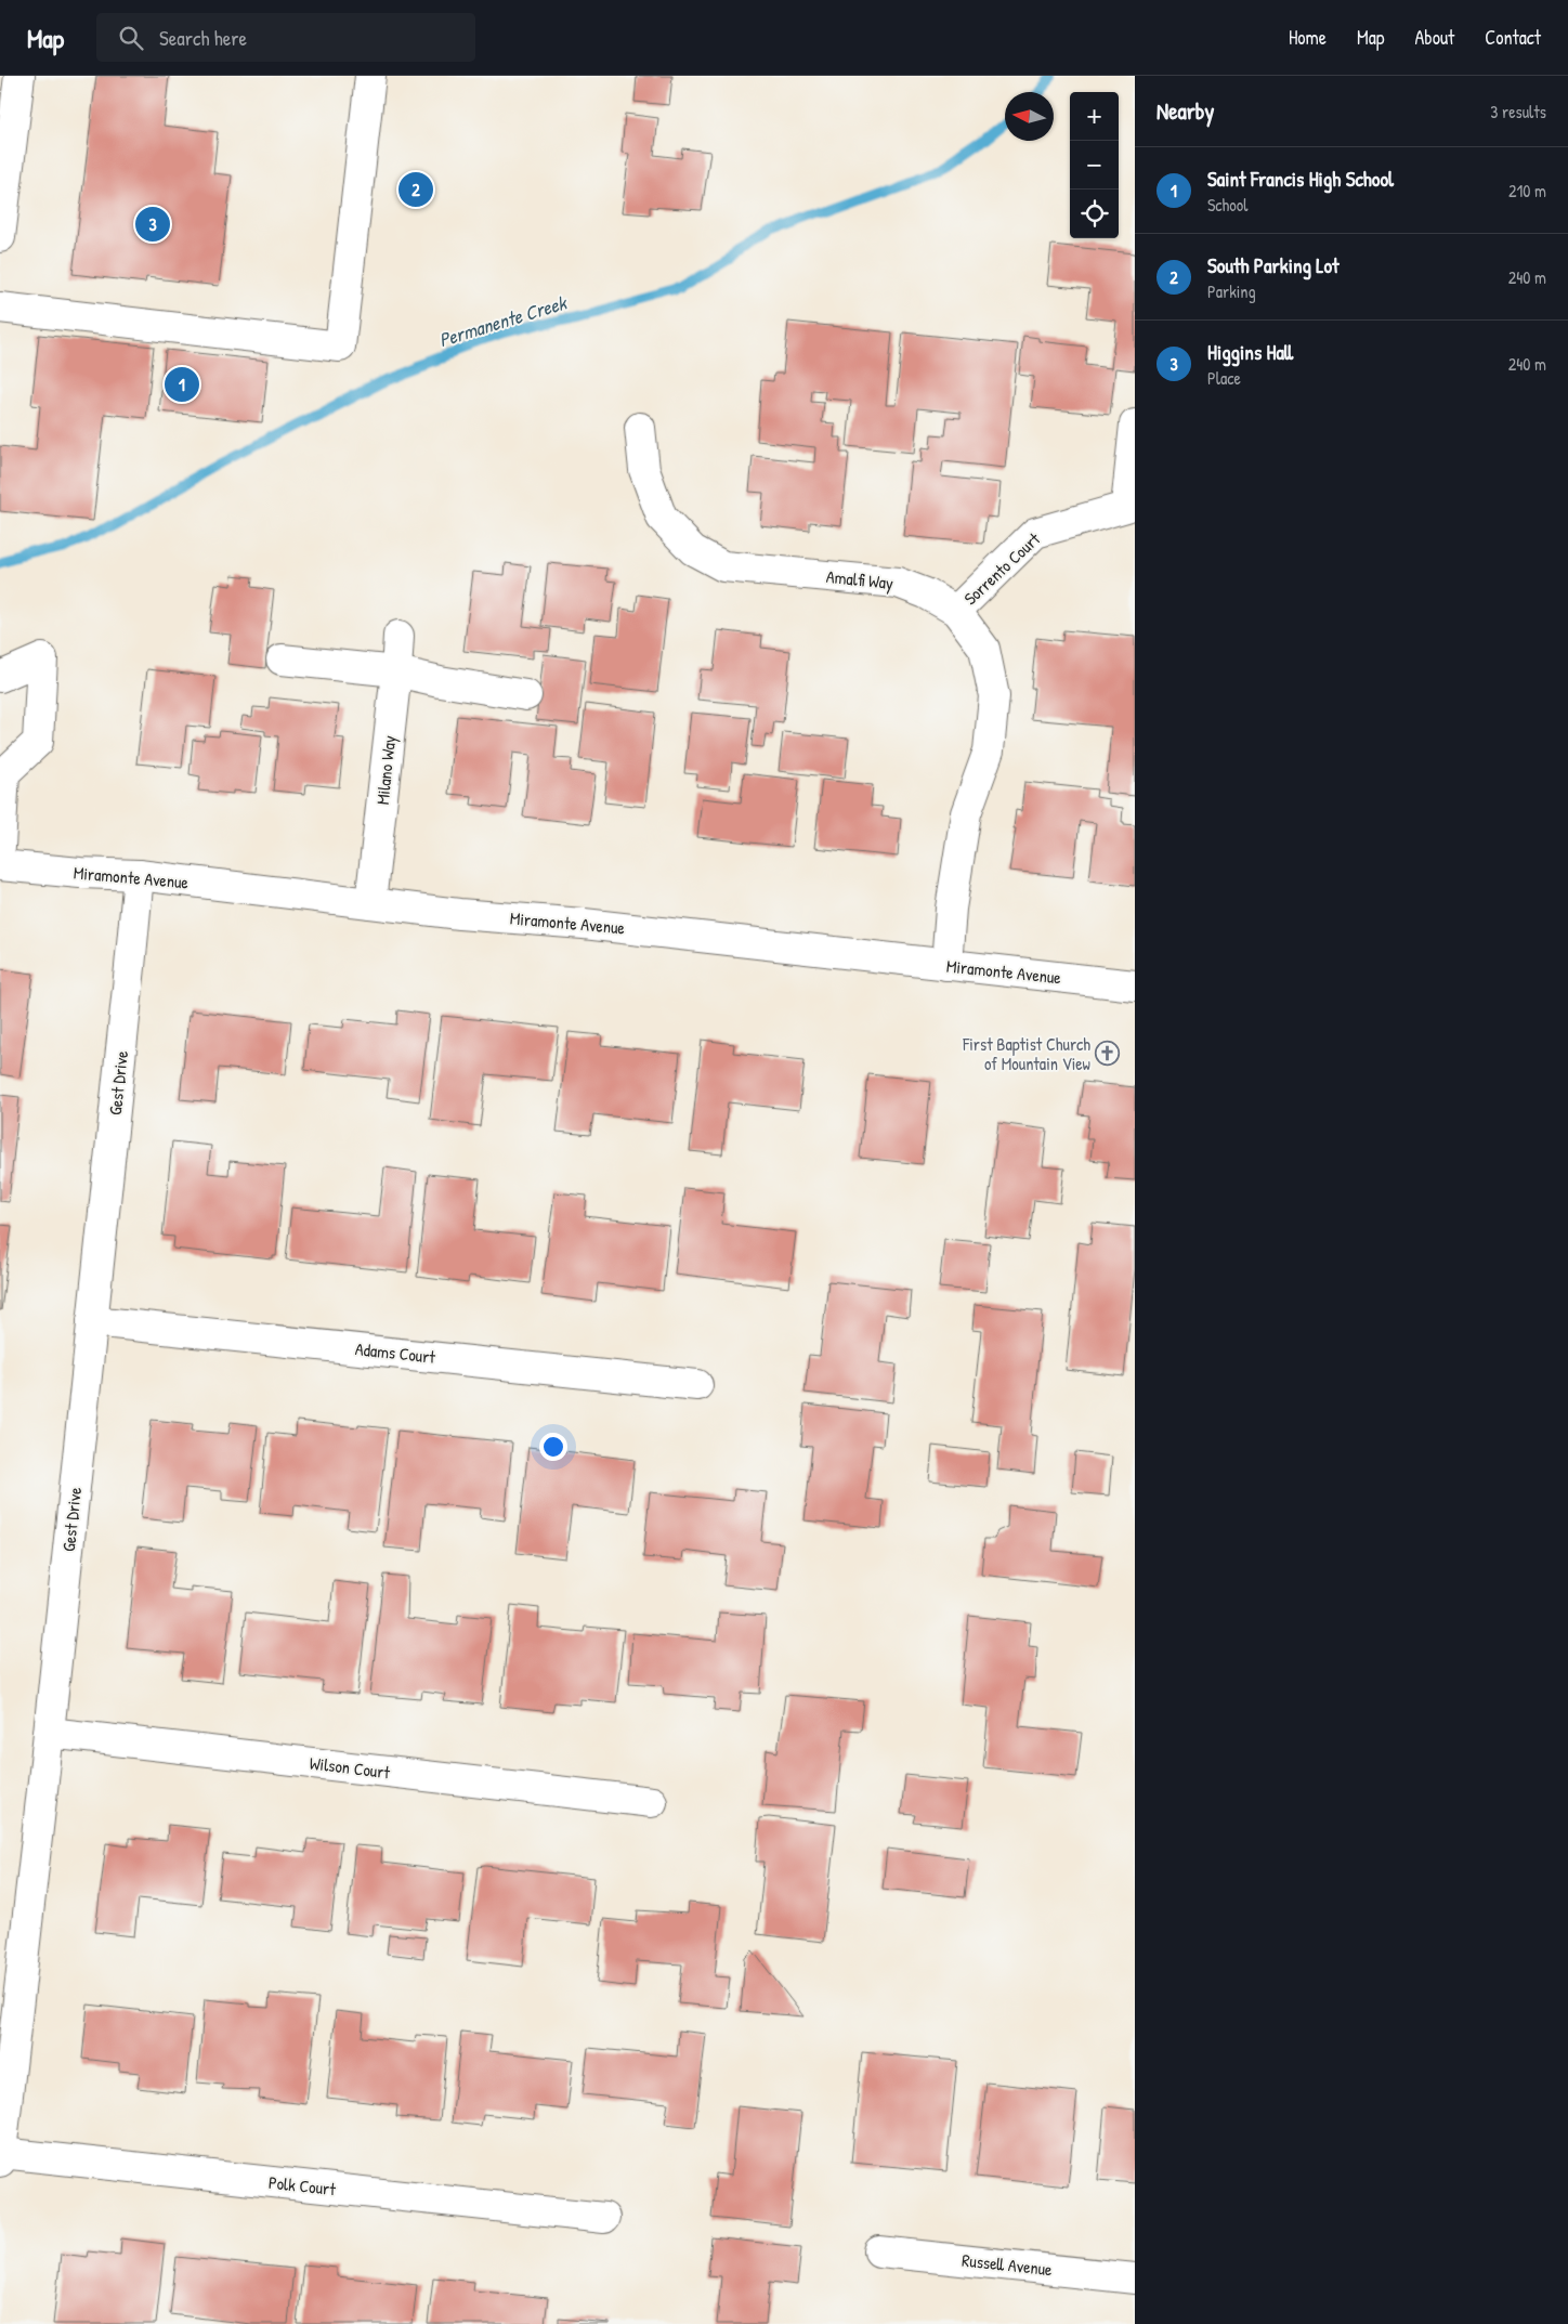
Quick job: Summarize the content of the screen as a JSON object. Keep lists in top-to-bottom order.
{
  "streets": {
    "street": [
      "Sorrento Court",
      "Amalfi Way",
      "Milano Way",
      "Miramonte Avenue",
      "Gest Drive",
      "Adams Court",
      "Wilson Court",
      "Polk Court",
      "Russell Avenue"
    ]
  },
  "crossings": [
    ["Sorrento Court", "Amalfi Way"],
    ["Amalfi Way", "Miramonte Avenue"],
    ["Milano Way", "Miramonte Avenue"],
    ["Miramonte Avenue", "Gest Drive"],
    ["Gest Drive", "Adams Court"],
    ["Gest Drive", "Wilson Court"],
    ["Gest Drive", "Polk Court"]
  ],
  "water": ["Permanente Creek"],
  "places": {
    "church": ["First Baptist Church of Mountain View"]
  },
  "north": "left",
  "page": {
    "header": "Map",
    "search": "Search here",
    "nav": [
      "Home",
      "Map",
      "About",
      "Contact"
    ],
    "heading": ["Nearby", "3 results"],
    "map_buttons": ["+", "−"],
    "list": [
      {
        "mark": "1",
        "name": "Saint Francis High School",
        "note": "School",
        "value": "210 m"
      },
      {
        "mark": "2",
        "name": "South Parking Lot",
        "note": "Parking",
        "value": "240 m"
      },
      {
        "mark": "3",
        "name": "Higgins Hall",
        "note": "Place",
        "value": "240 m"
      }
    ],
    "pins": ["2", "3", "1"]
  }
}
